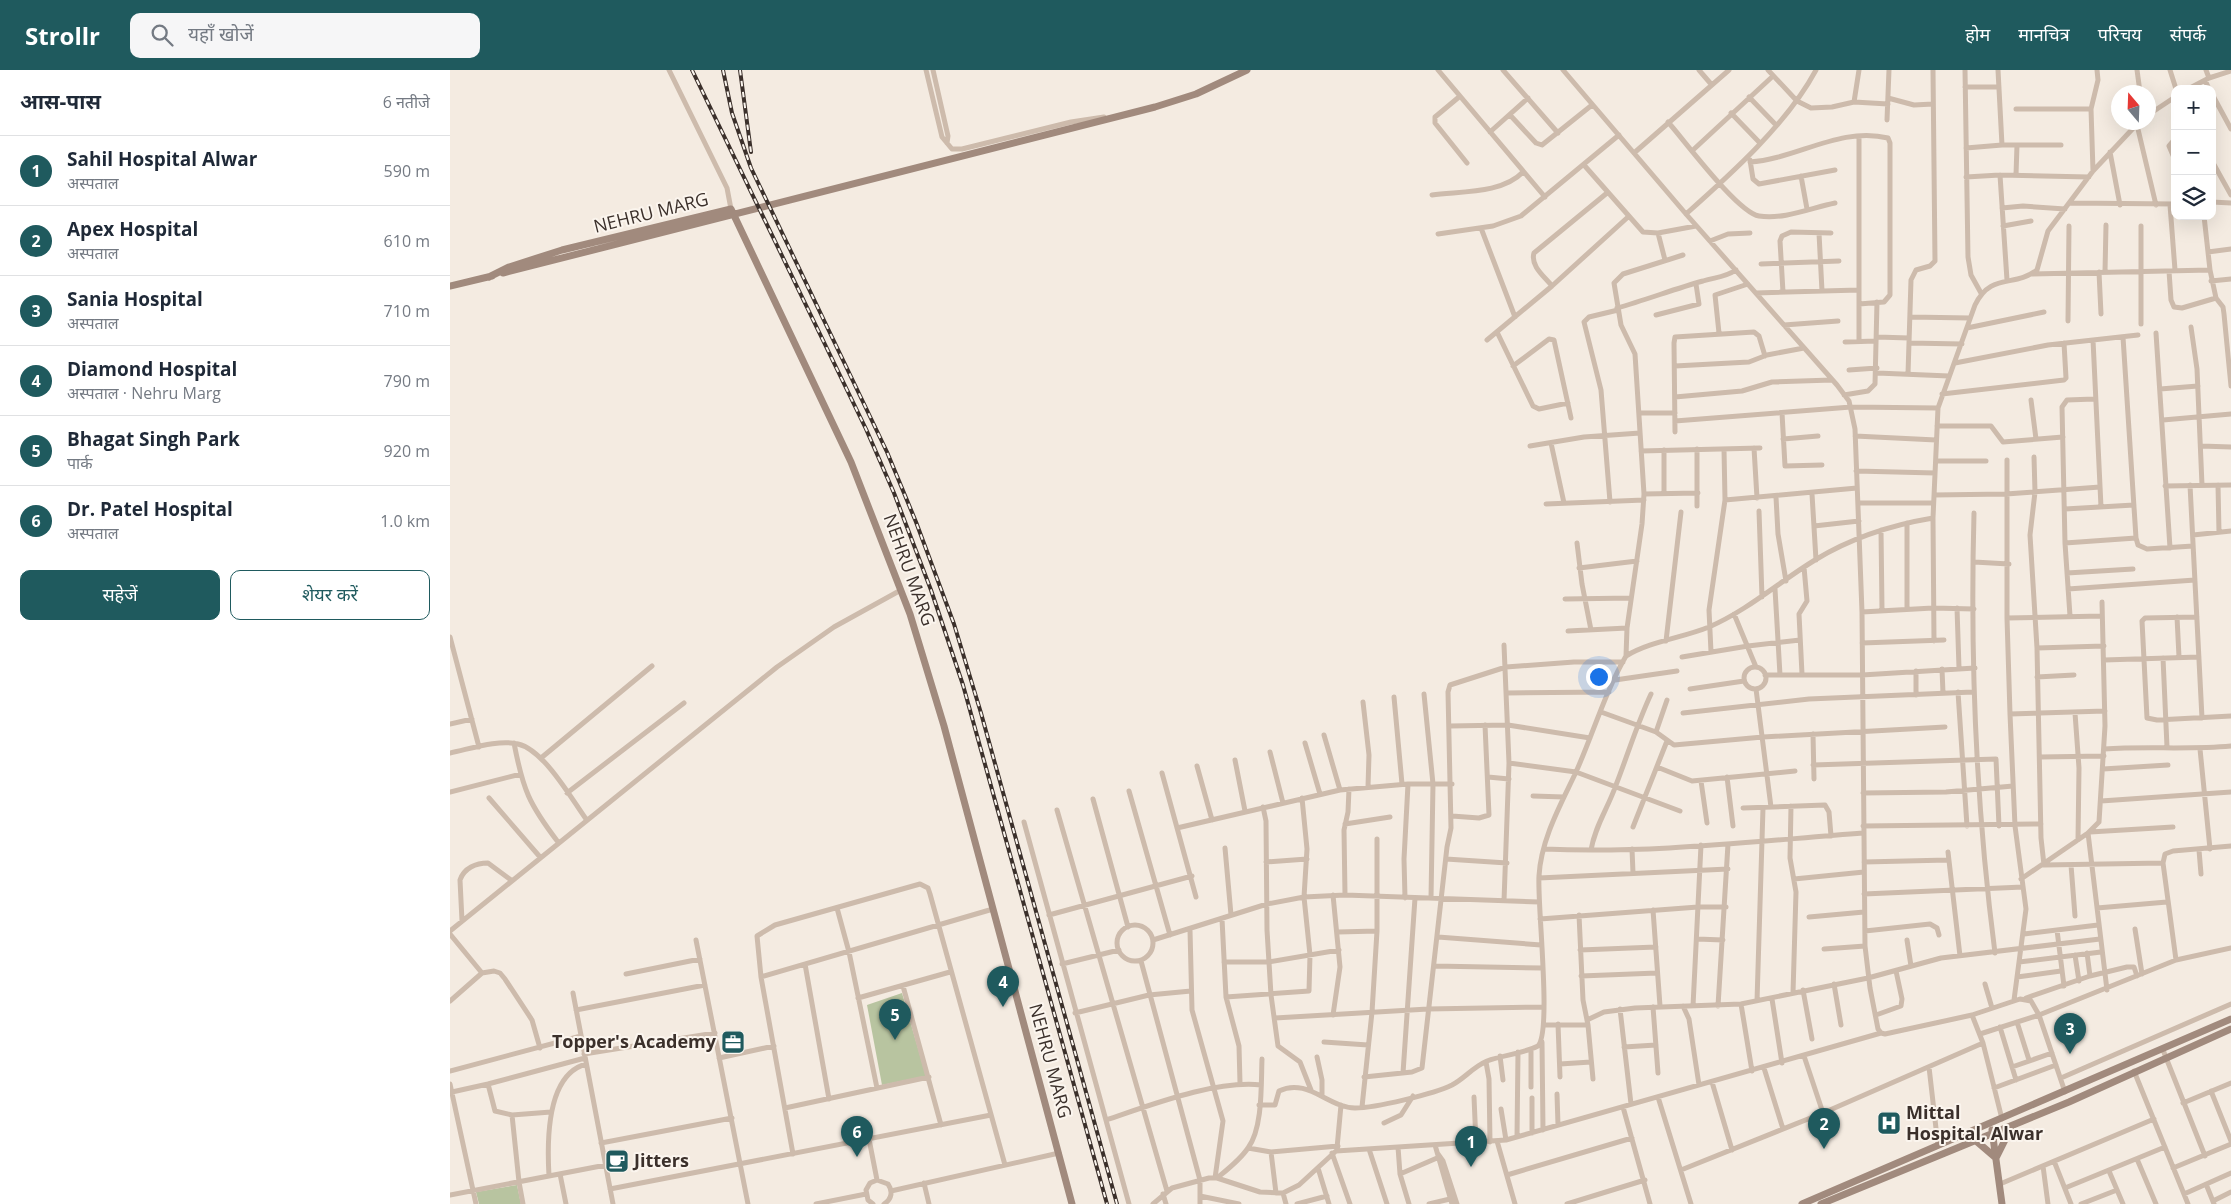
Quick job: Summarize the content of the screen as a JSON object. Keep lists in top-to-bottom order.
{
  "streets": {
    "street": ["NEHRU MARG"]
  },
  "places": {
    "office": ["Topper's Academy"],
    "hospital": ["Mittal Hospital, Alwar"],
    "cafe": ["Jitters"]
  },
  "north": "top",
  "page": {
    "header": "Strollr",
    "search": "यहाँ खोजें",
    "nav": [
      "होम",
      "मानचित्र",
      "परिचय",
      "संपर्क"
    ],
    "heading": ["आस-पास", "6 नतीजे"],
    "map_buttons": ["+", "−"],
    "list": [
      {
        "mark": "1",
        "name": "Sahil Hospital Alwar",
        "note": "अस्पताल",
        "value": "590 m"
      },
      {
        "mark": "2",
        "name": "Apex Hospital",
        "note": "अस्पताल",
        "value": "610 m"
      },
      {
        "mark": "3",
        "name": "Sania Hospital",
        "note": "अस्पताल",
        "value": "710 m"
      },
      {
        "mark": "4",
        "name": "Diamond Hospital",
        "note": "अस्पताल · Nehru Marg",
        "value": "790 m"
      },
      {
        "mark": "5",
        "name": "Bhagat Singh Park",
        "note": "पार्क",
        "value": "920 m"
      },
      {
        "mark": "6",
        "name": "Dr. Patel Hospital",
        "note": "अस्पताल",
        "value": "1.0 km"
      }
    ],
    "buttons": ["सहेजें", "शेयर करें"],
    "pins": [
      "4",
      "5",
      "3",
      "2",
      "6",
      "1"
    ]
  }
}
